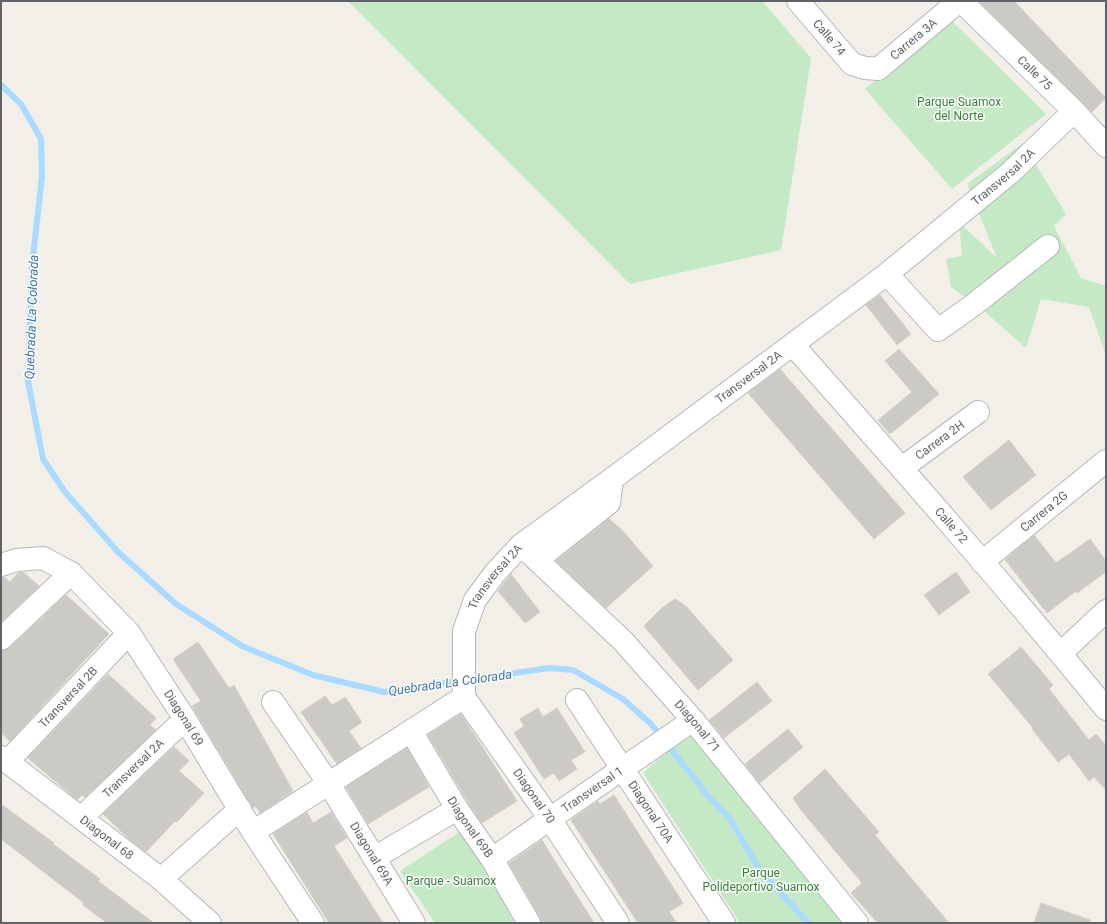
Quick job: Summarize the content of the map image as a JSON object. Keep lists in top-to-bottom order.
{
  "streets": {
    "street": [
      "Calle 74",
      "Carrera 3A",
      "Calle 75",
      "Transversal 2A",
      "Carrera 2H",
      "Carrera 2G",
      "Calle 72",
      "Transversal 2B",
      "Diagonal 69",
      "Diagonal 71",
      "Transversal 1",
      "Diagonal 70",
      "Diagonal 70A",
      "Diagonal 69B",
      "Diagonal 68",
      "Diagonal 69A"
    ]
  },
  "crossings": [
    ["Calle 74", "Carrera 3A"],
    ["Carrera 3A", "Calle 75"],
    ["Calle 75", "Transversal 2A"],
    ["Transversal 2A", "Calle 72"],
    ["Transversal 2A", "Diagonal 69"],
    ["Transversal 2A", "Diagonal 71"],
    ["Transversal 2A", "Diagonal 70"],
    ["Transversal 2A", "Diagonal 68"],
    ["Carrera 2H", "Calle 72"],
    ["Carrera 2G", "Calle 72"],
    ["Transversal 2B", "Diagonal 69"],
    ["Transversal 2B", "Diagonal 68"],
    ["Diagonal 71", "Transversal 1"],
    ["Transversal 1", "Diagonal 70"],
    ["Transversal 1", "Diagonal 70A"],
    ["Transversal 1", "Diagonal 69B"]
  ],
  "water": ["Quebrada La Colorada"],
  "parks": ["Parque Suamox del Norte", "Parque Polideportivo Suamox", "Parque - Suamox"]
}
